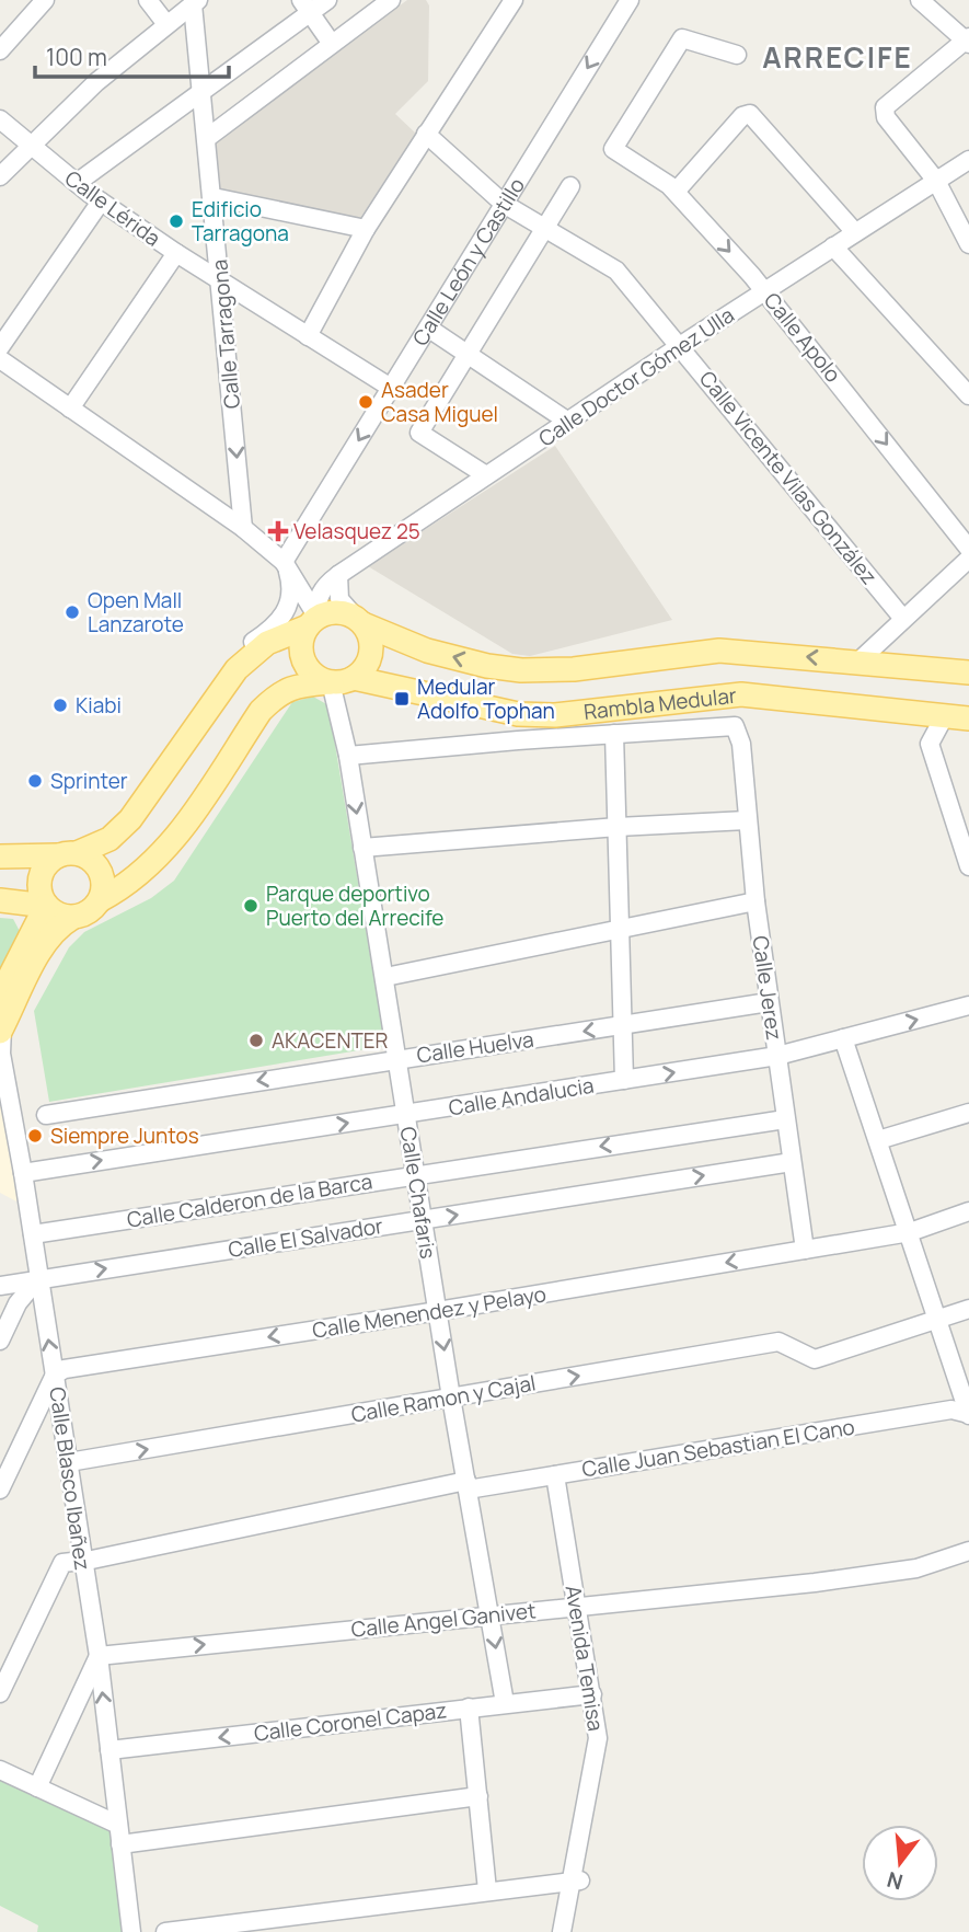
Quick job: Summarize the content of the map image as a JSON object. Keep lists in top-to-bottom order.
{
  "streets": {
    "main road": ["Rambla Medular"],
    "street": [
      "Calle Lérida",
      "Calle León y Castillo",
      "Calle Tarragona",
      "Calle Apolo",
      "Calle Doctor Gómez Ulla",
      "Calle Vicente Vilas González",
      "Calle Jerez",
      "Calle Huelva",
      "Calle Andalucia",
      "Calle Chafaris",
      "Calle Calderon de la Barca",
      "Calle El Salvador",
      "Calle Menendez y Pelayo",
      "Calle Ramon y Cajal",
      "Calle Juan Sebastian El Cano",
      "Calle Blasco Ibañez",
      "Calle Angel Ganivet",
      "Avenida Temisa",
      "Calle Coronel Capaz"
    ]
  },
  "crossings": [
    ["Calle Lérida", "Calle León y Castillo"],
    ["Calle Lérida", "Calle Tarragona"],
    ["Calle León y Castillo", "Calle Vicente Vilas González"],
    ["Calle Apolo", "Calle Doctor Gómez Ulla"],
    ["Calle Doctor Gómez Ulla", "Calle Vicente Vilas González"],
    ["Calle Doctor Gómez Ulla", "Rambla Medular"],
    ["Calle Doctor Gómez Ulla", "Calle Chafaris"],
    ["Rambla Medular", "Calle Chafaris"],
    ["Calle Jerez", "Calle Huelva"],
    ["Calle Jerez", "Calle Andalucia"],
    ["Calle Jerez", "Calle Calderon de la Barca"],
    ["Calle Jerez", "Calle El Salvador"],
    ["Calle Jerez", "Calle Menendez y Pelayo"],
    ["Calle Huelva", "Calle Chafaris"],
    ["Calle Andalucia", "Calle Chafaris"],
    ["Calle Andalucia", "Calle Blasco Ibañez"],
    ["Calle Chafaris", "Calle Calderon de la Barca"],
    ["Calle Chafaris", "Calle El Salvador"],
    ["Calle Chafaris", "Calle Menendez y Pelayo"],
    ["Calle Chafaris", "Calle Ramon y Cajal"],
    ["Calle Chafaris", "Calle Juan Sebastian El Cano"],
    ["Calle Chafaris", "Calle Angel Ganivet"],
    ["Calle Chafaris", "Calle Coronel Capaz"],
    ["Calle Calderon de la Barca", "Calle Blasco Ibañez"],
    ["Calle El Salvador", "Calle Blasco Ibañez"],
    ["Calle Menendez y Pelayo", "Calle Blasco Ibañez"],
    ["Calle Ramon y Cajal", "Calle Blasco Ibañez"],
    ["Calle Juan Sebastian El Cano", "Calle Blasco Ibañez"],
    ["Calle Juan Sebastian El Cano", "Avenida Temisa"],
    ["Calle Blasco Ibañez", "Calle Angel Ganivet"],
    ["Calle Blasco Ibañez", "Calle Coronel Capaz"],
    ["Calle Angel Ganivet", "Avenida Temisa"],
    ["Avenida Temisa", "Calle Coronel Capaz"]
  ],
  "one_way": [
    "Calle Tarragona",
    "Calle Calderon de la Barca",
    "Calle El Salvador",
    "Calle Menendez y Pelayo",
    "Calle Ramon y Cajal",
    "Calle Angel Ganivet"
  ],
  "districts": ["ARRECIFE"],
  "places": {
    "other": [
      "Edificio Tarragona",
      "Asader Casa Miguel",
      "Open Mall Lanzarote",
      "Kiabi",
      "Sprinter",
      "Parque deportivo Puerto del Arrecife",
      "AKACENTER",
      "Siempre Juntos"
    ],
    "health": ["Velasquez 25"],
    "transit": ["Medular Adolfo Tophan"]
  },
  "scale_bar": "100 m",
  "north": "bottom"
}
